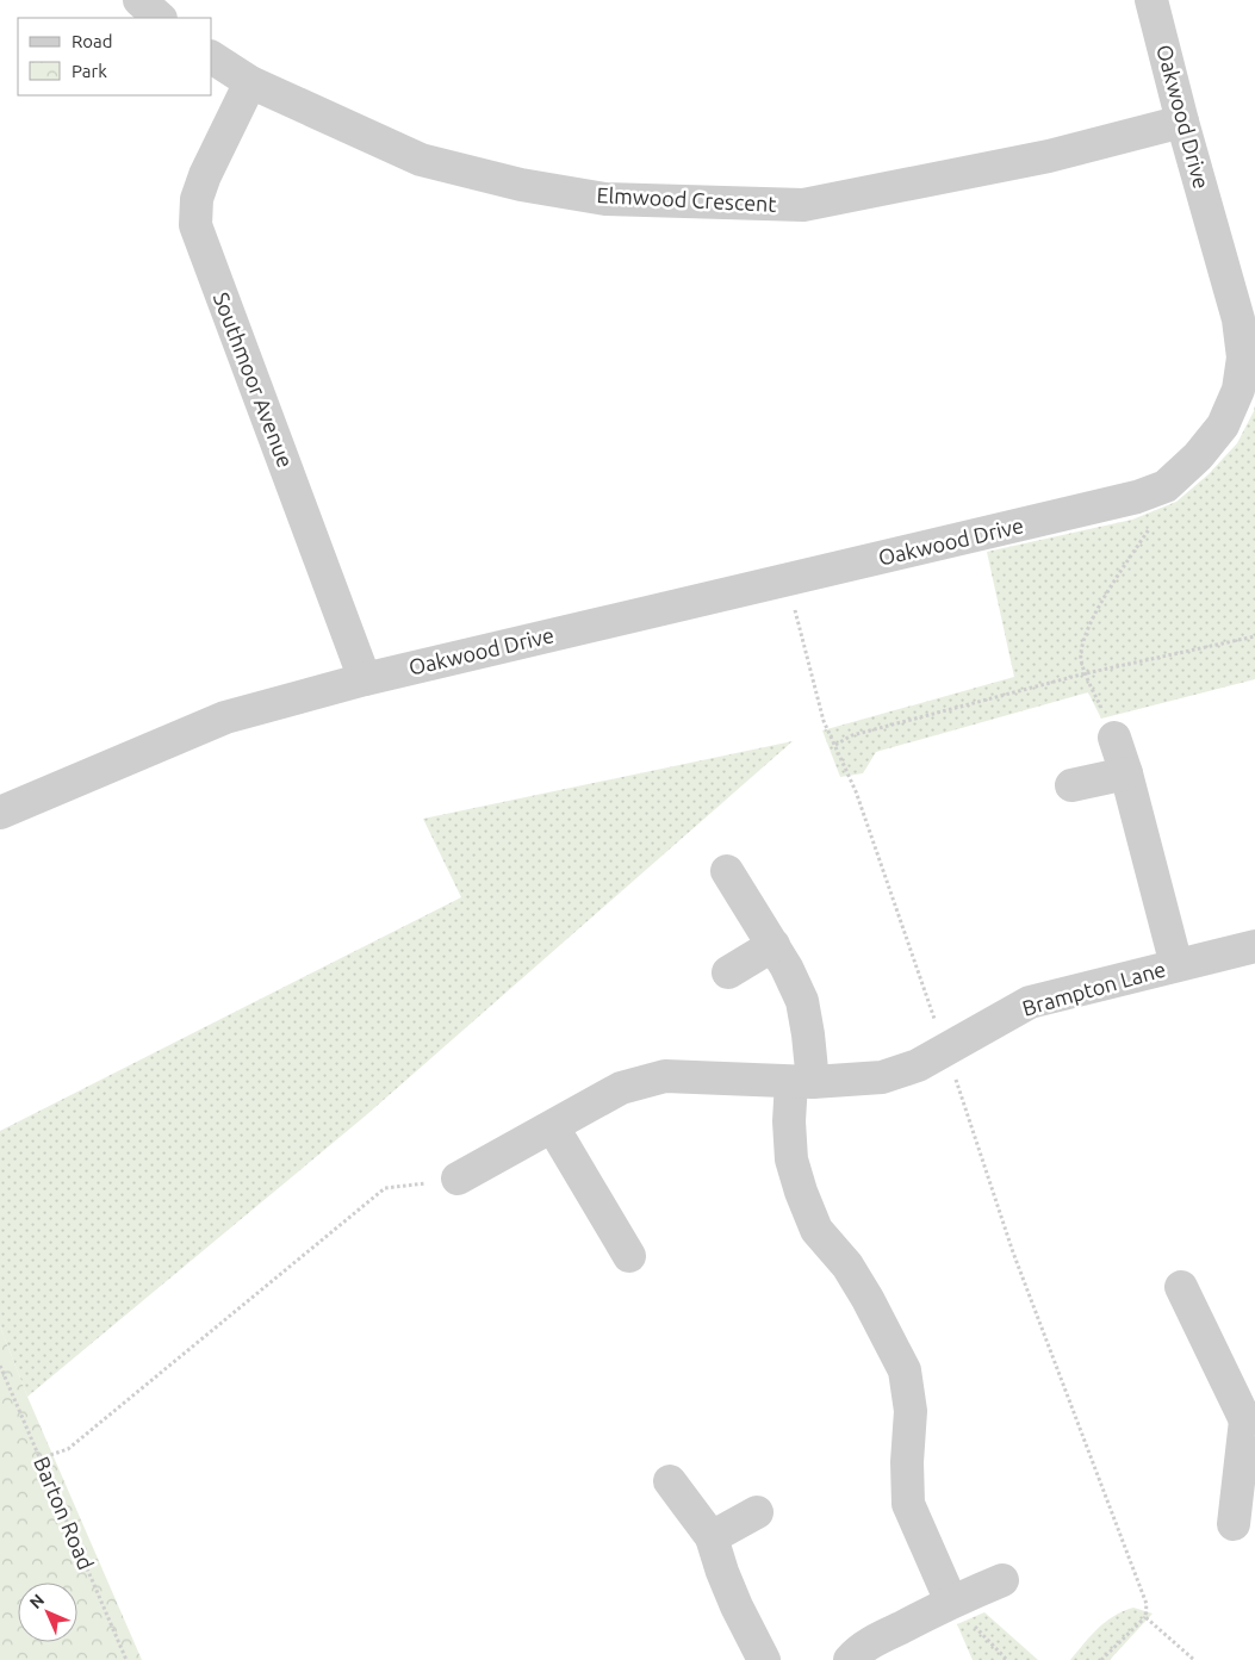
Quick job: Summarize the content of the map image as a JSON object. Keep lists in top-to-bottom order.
{
  "streets": {
    "street": [
      "Oakwood Drive",
      "Elmwood Crescent",
      "Southmoor Avenue",
      "Brampton Lane"
    ],
    "path": ["Barton Road"]
  },
  "crossings": [
    ["Oakwood Drive", "Elmwood Crescent"],
    ["Oakwood Drive", "Southmoor Avenue"],
    ["Elmwood Crescent", "Southmoor Avenue"]
  ],
  "legend": ["Road", "Park"],
  "north": "top left"
}
